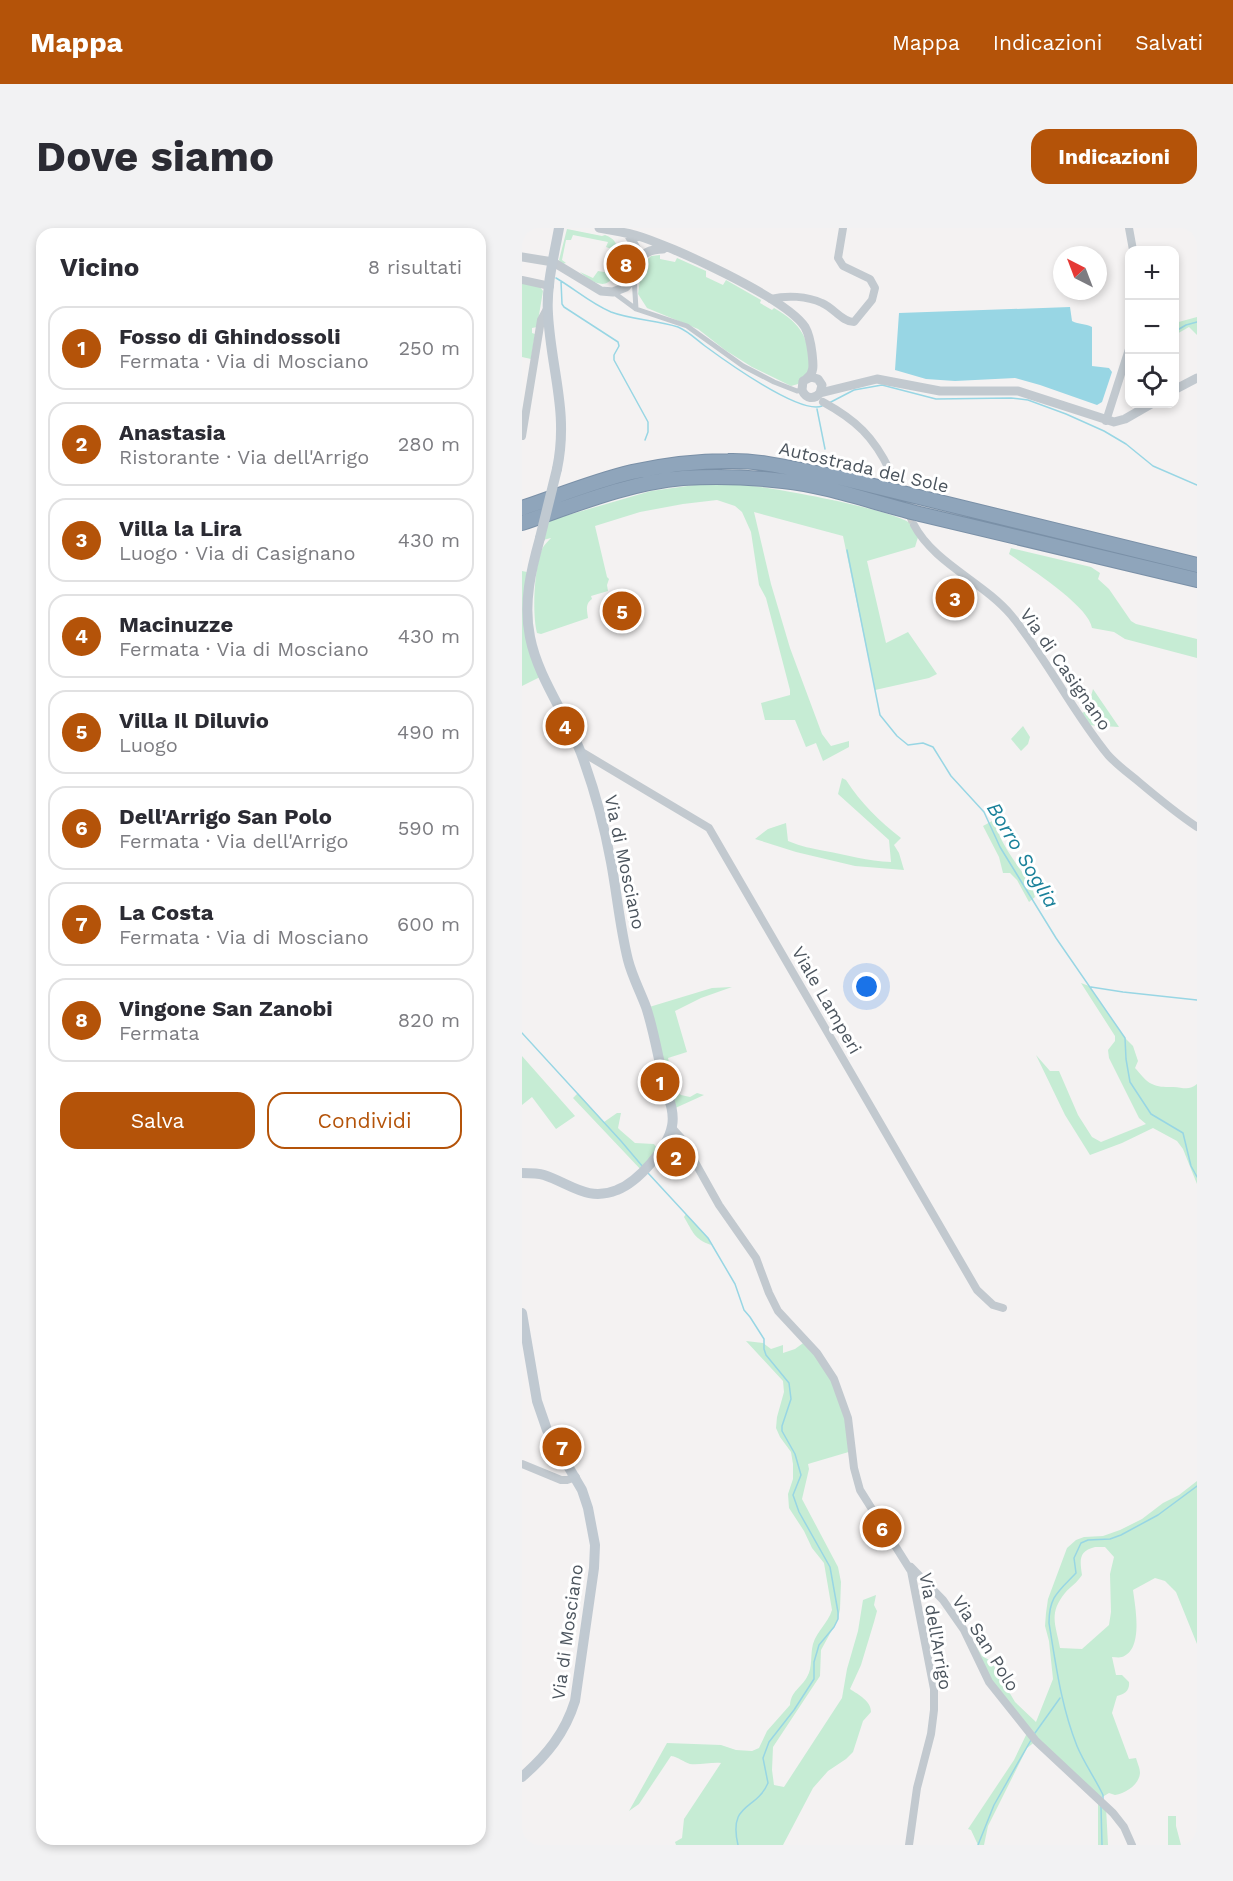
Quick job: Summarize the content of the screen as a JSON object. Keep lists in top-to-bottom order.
{
  "streets": {
    "highway": ["Autostrada del Sole"],
    "main road": ["Via di Mosciano"],
    "street": [
      "Via di Casignano",
      "Viale Lamperi",
      "Via dell'Arrigo",
      "Via San Polo"
    ]
  },
  "crossings": [
    ["Via di Mosciano", "Viale Lamperi"],
    ["Via di Mosciano", "Via dell'Arrigo"],
    ["Via dell'Arrigo", "Via San Polo"]
  ],
  "water": ["Borro Soglia"],
  "north": "top left",
  "page": {
    "header": "Mappa",
    "nav": ["Mappa", "Indicazioni", "Salvati"],
    "buttons": [
      "Indicazioni",
      ["Salva", "Condividi"]
    ],
    "title": "Dove siamo",
    "heading": ["Vicino", "8 risultati"],
    "pins": [
      "8",
      "3",
      "5",
      "4",
      "1",
      "2",
      "7",
      "6"
    ],
    "map_buttons": ["+", "−"],
    "list": [
      {
        "mark": "1",
        "name": "Fosso di Ghindossoli",
        "note": "Fermata · Via di Mosciano",
        "value": "250 m"
      },
      {
        "mark": "2",
        "name": "Anastasia",
        "note": "Ristorante · Via dell'Arrigo",
        "value": "280 m"
      },
      {
        "mark": "3",
        "name": "Villa la Lira",
        "note": "Luogo · Via di Casignano",
        "value": "430 m"
      },
      {
        "mark": "4",
        "name": "Macinuzze",
        "note": "Fermata · Via di Mosciano",
        "value": "430 m"
      },
      {
        "mark": "5",
        "name": "Villa Il Diluvio",
        "note": "Luogo",
        "value": "490 m"
      },
      {
        "mark": "6",
        "name": "Dell'Arrigo San Polo",
        "note": "Fermata · Via dell'Arrigo",
        "value": "590 m"
      },
      {
        "mark": "7",
        "name": "La Costa",
        "note": "Fermata · Via di Mosciano",
        "value": "600 m"
      },
      {
        "mark": "8",
        "name": "Vingone San Zanobi",
        "note": "Fermata",
        "value": "820 m"
      }
    ]
  }
}
